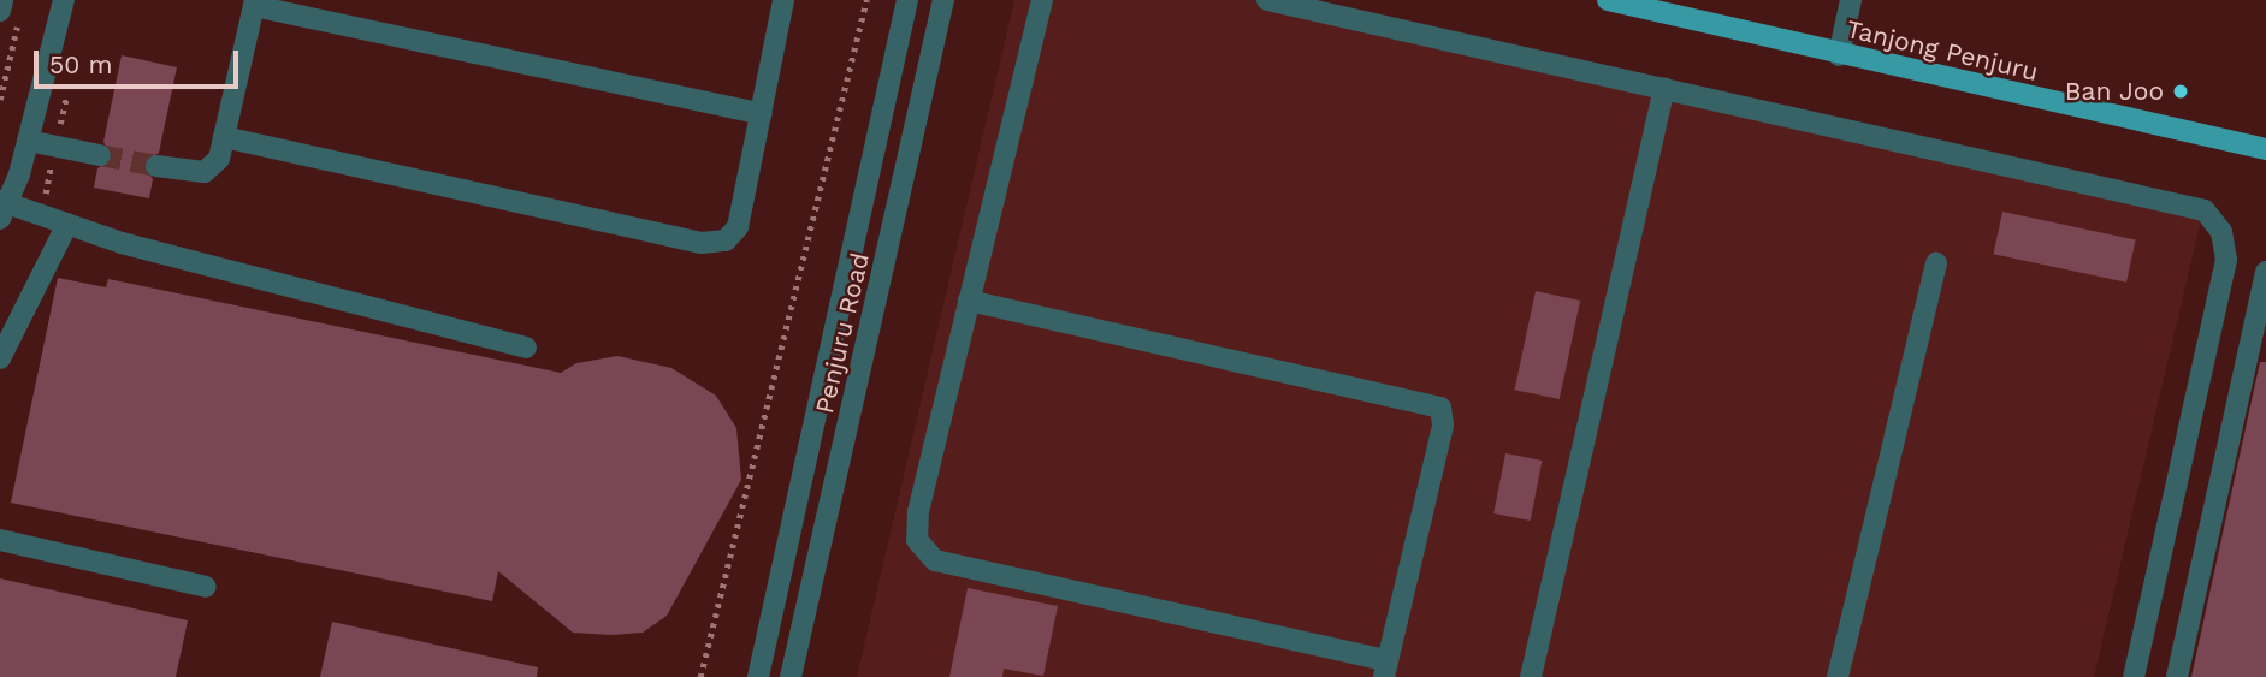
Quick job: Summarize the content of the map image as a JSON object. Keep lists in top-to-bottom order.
{
  "streets": {
    "main road": ["Tanjong Penjuru"],
    "street": ["Penjuru Road"]
  },
  "places": ["Ban Joo"],
  "scale_bar": "50 m"
}
